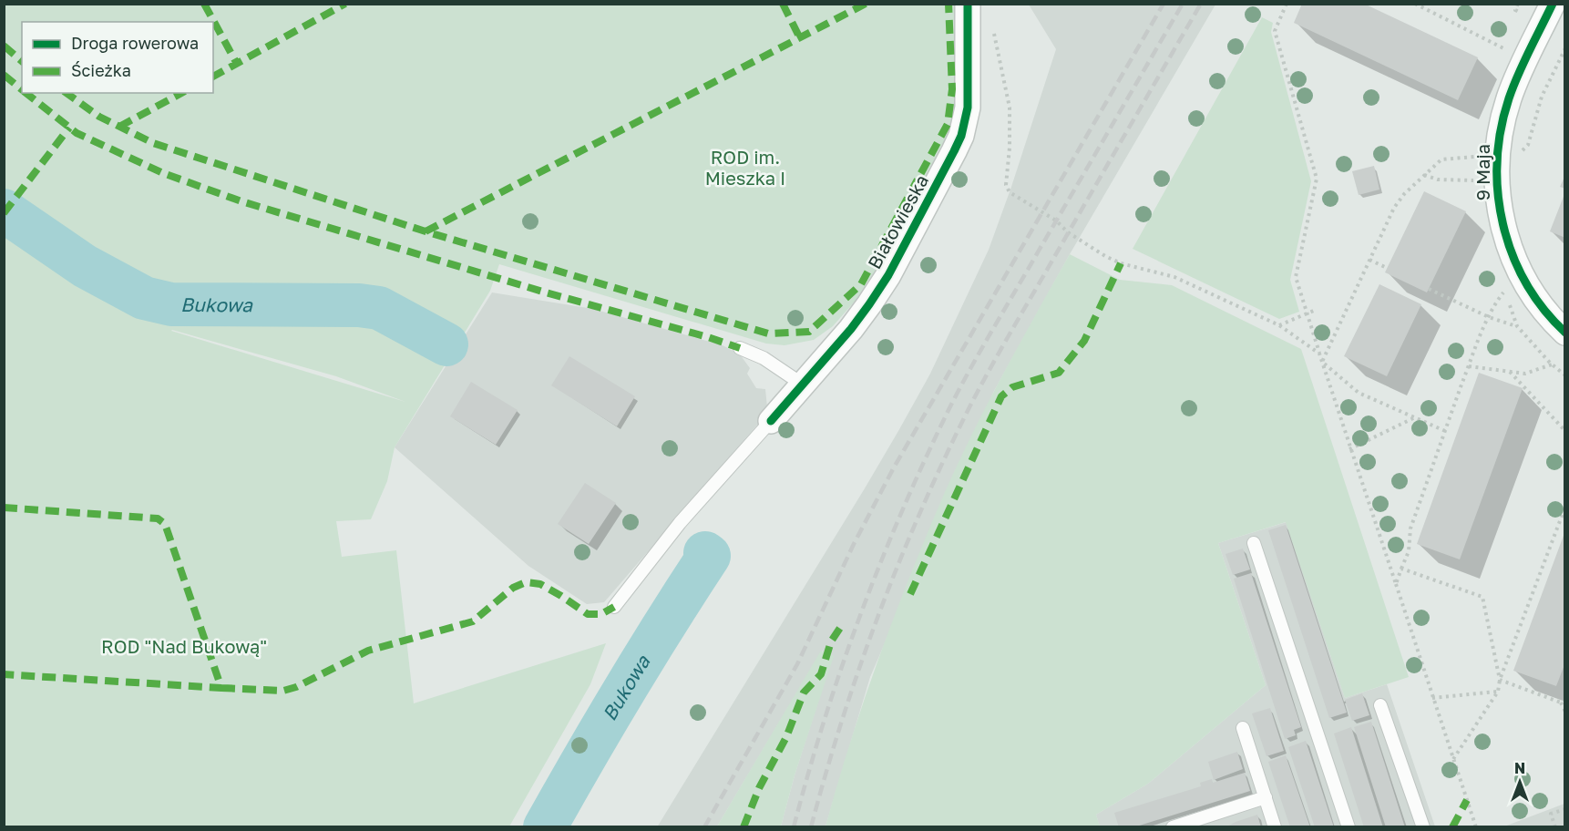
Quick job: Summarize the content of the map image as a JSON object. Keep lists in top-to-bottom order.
{
  "streets": {
    "street": ["9 Maja", "Białowieska"]
  },
  "water": ["Bukowa"],
  "parks": ["ROD im. Mieszka I", "ROD \"Nad Bukową\""],
  "legend": ["Droga rowerowa", "Ścieżka"],
  "north": "top"
}
